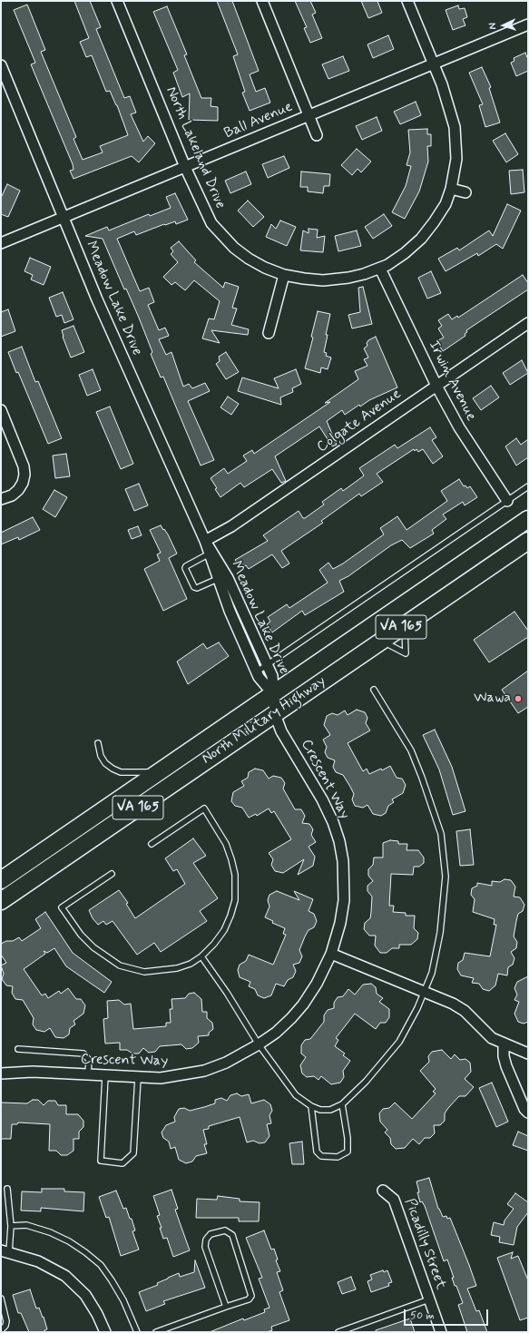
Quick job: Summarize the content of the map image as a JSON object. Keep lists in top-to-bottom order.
{
  "streets": {
    "main road": ["VA 165", "North Military Highway"],
    "street": [
      "Ball Avenue",
      "North Lakeland Drive",
      "Meadow Lake Drive",
      "Irwin Avenue",
      "Colgate Avenue",
      "Crescent Way",
      "Picadilly Street"
    ]
  },
  "crossings": [
    ["Ball Avenue", "North Lakeland Drive"],
    ["Ball Avenue", "Meadow Lake Drive"],
    ["North Lakeland Drive", "Irwin Avenue"],
    ["Meadow Lake Drive", "Colgate Avenue"],
    ["Meadow Lake Drive", "North Military Highway"],
    ["Meadow Lake Drive", "Crescent Way"],
    ["Irwin Avenue", "Colgate Avenue"],
    ["North Military Highway", "Crescent Way"]
  ],
  "places": ["Wawa"],
  "scale_bar": "50 m",
  "north": "left"
}
